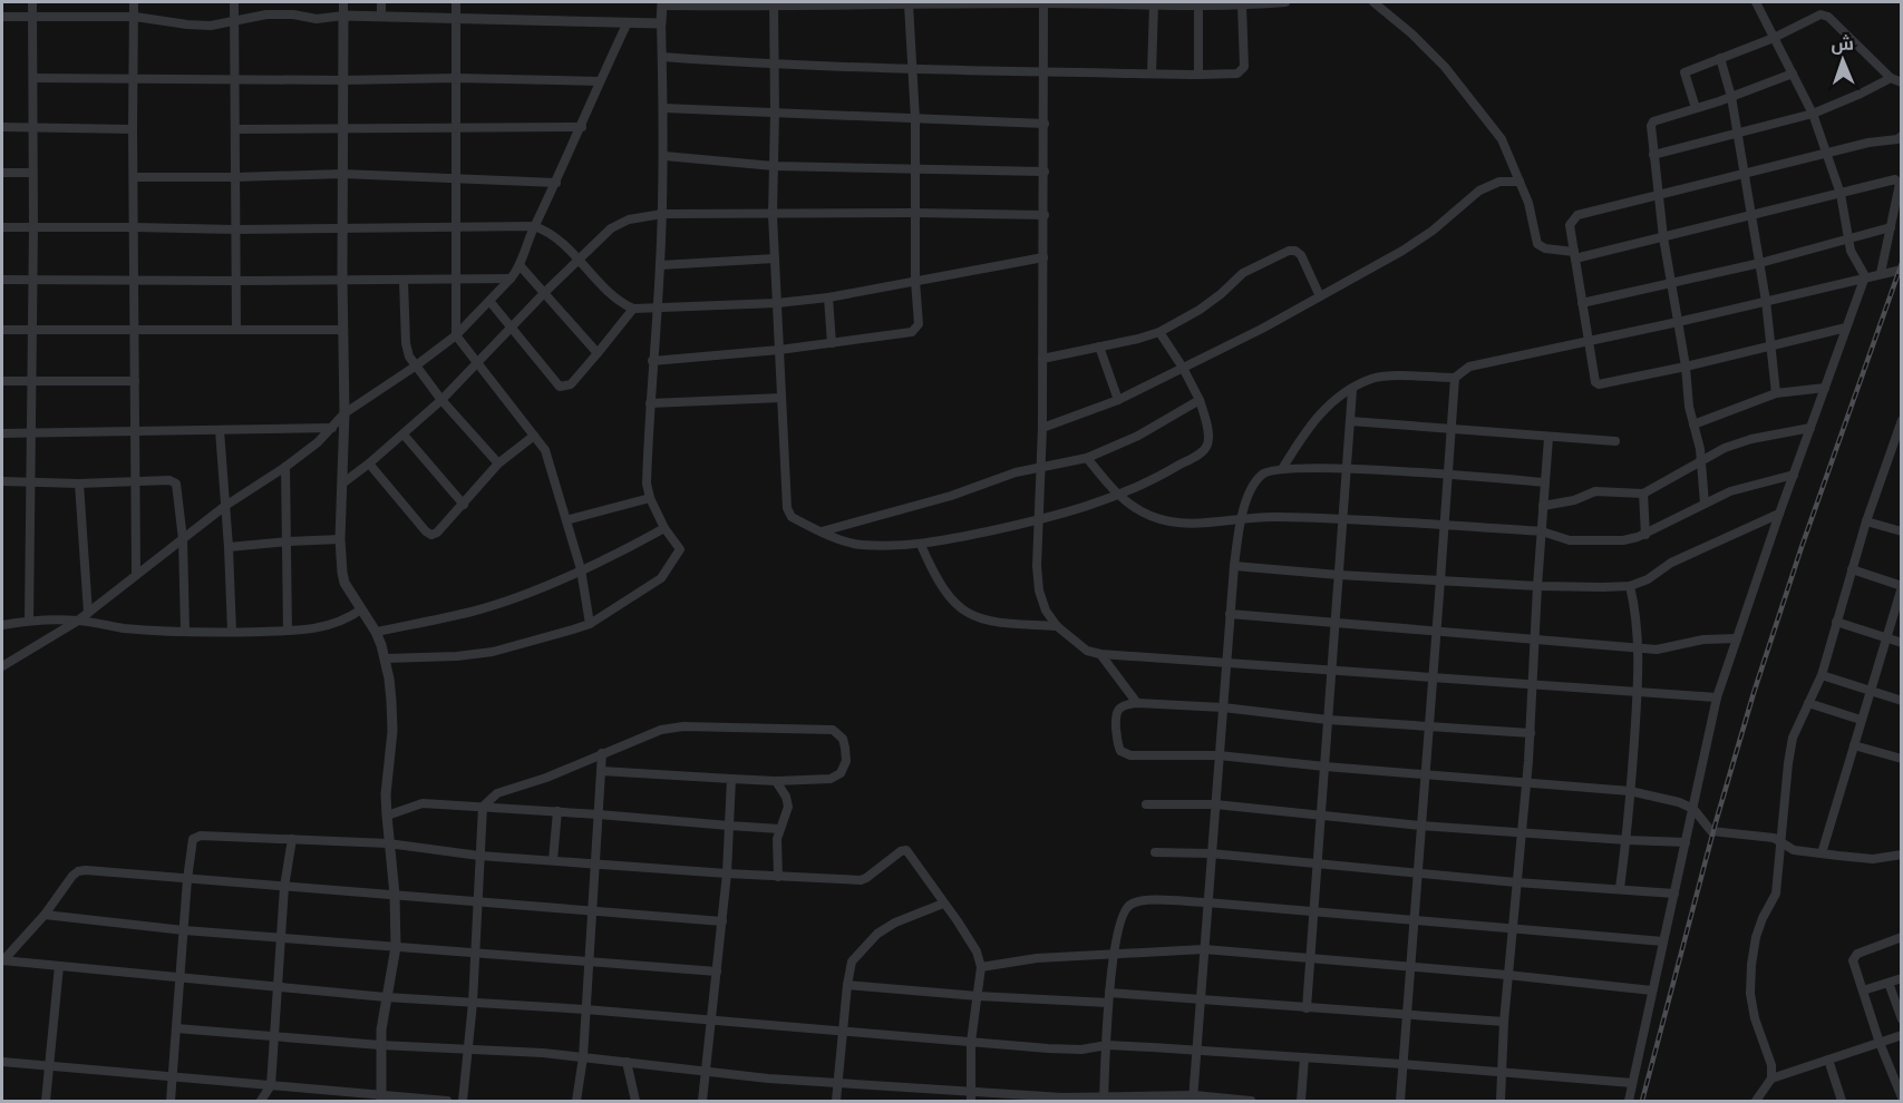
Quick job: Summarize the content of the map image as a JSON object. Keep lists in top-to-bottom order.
{
  "north": "top"
}
